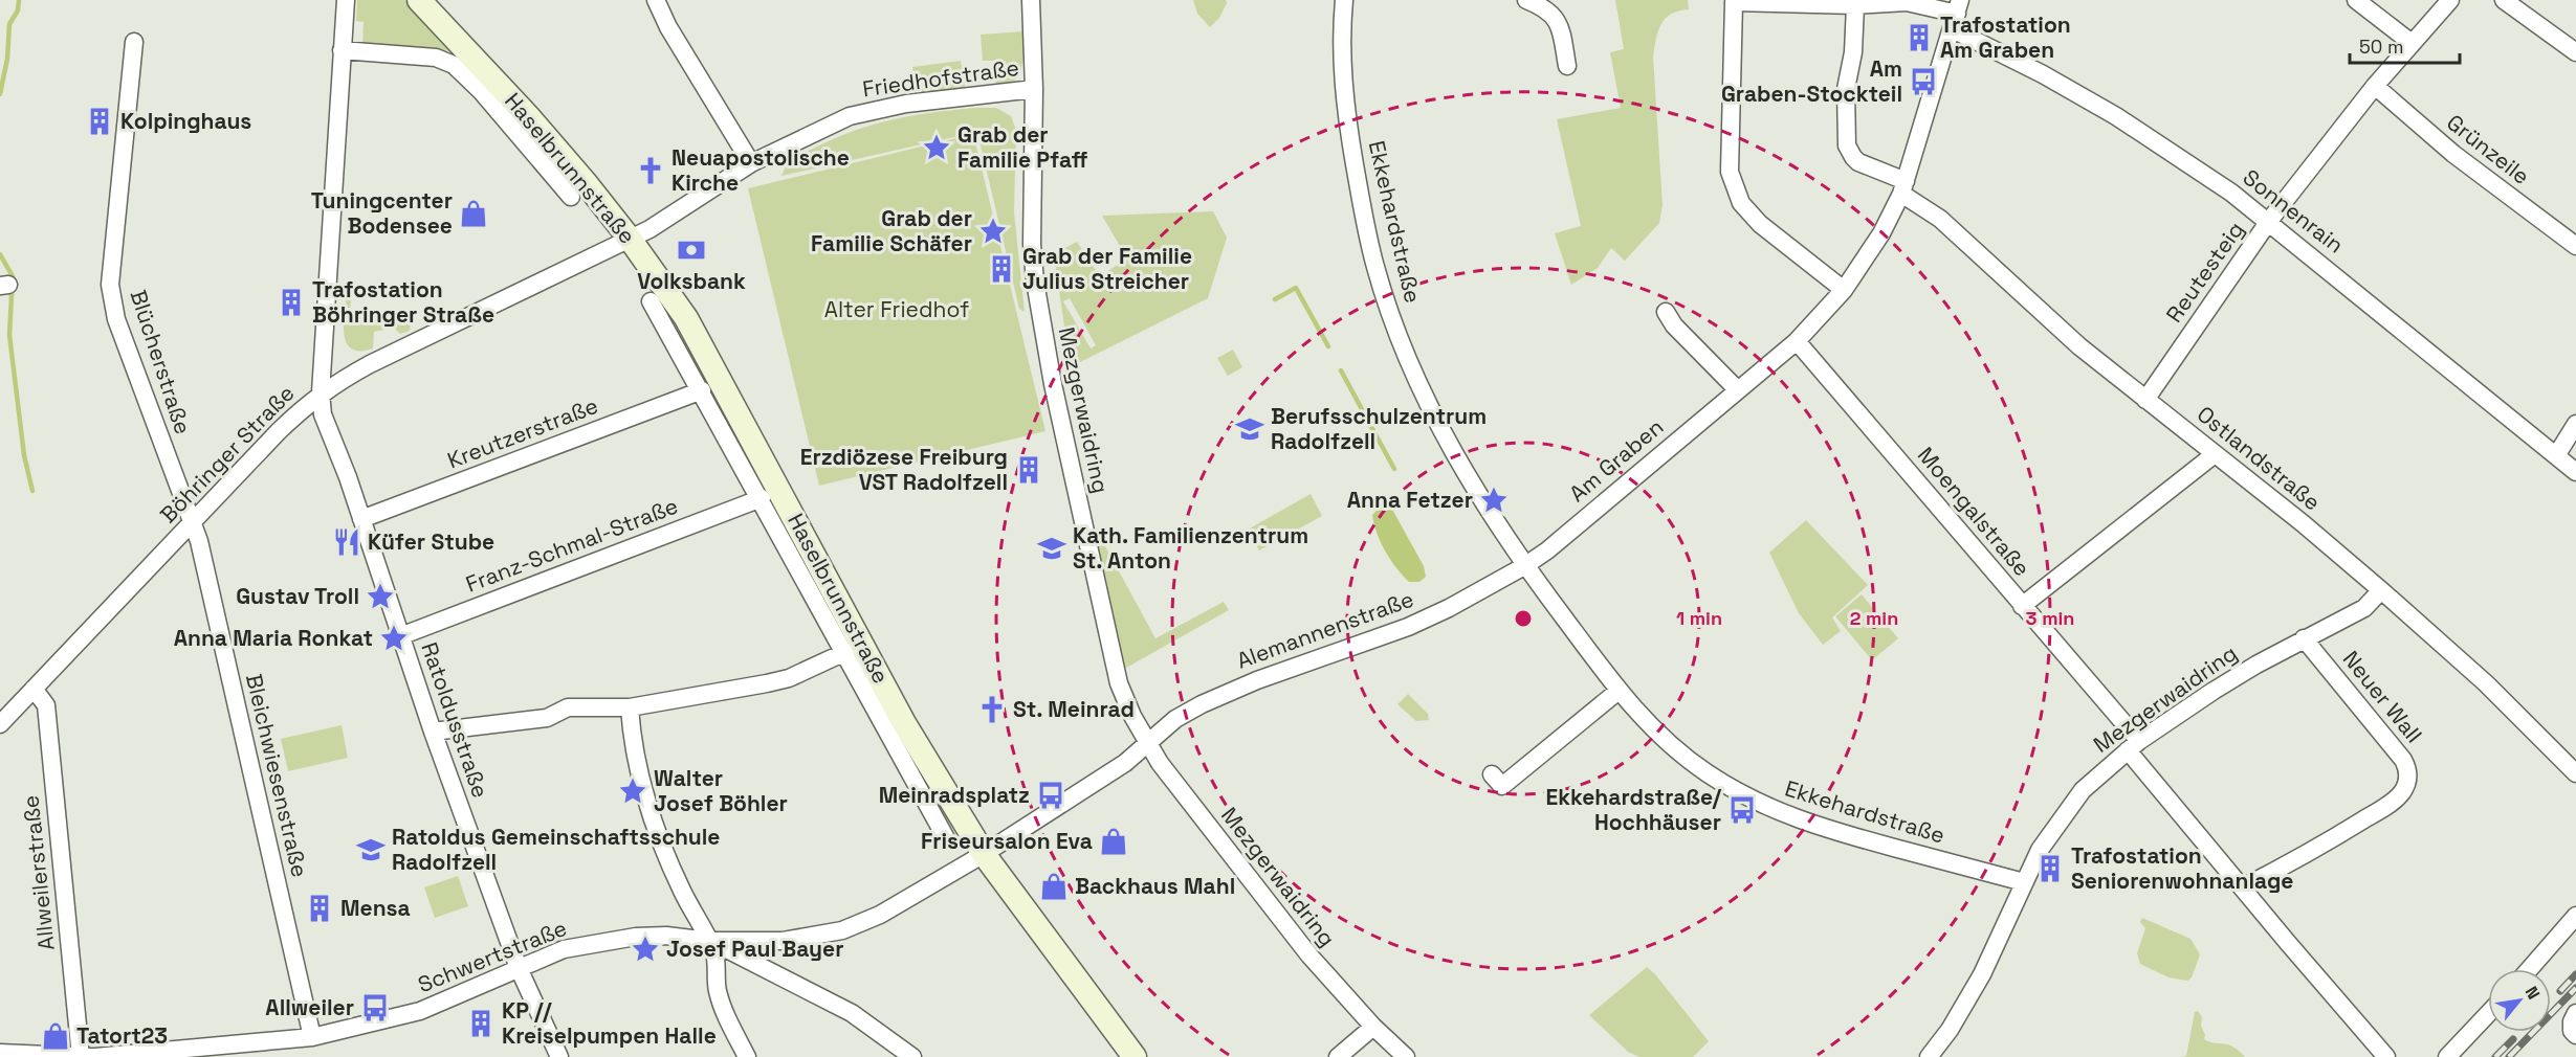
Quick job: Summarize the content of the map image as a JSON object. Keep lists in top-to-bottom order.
{
  "streets": {
    "main road": ["Haselbrunnstraße"],
    "street": [
      "Friedhofstraße",
      "Grünzeile",
      "Sonnenrain",
      "Ekkehardstraße",
      "Reutesteig",
      "Blücherstraße",
      "Mezgerwaidring",
      "Kreutzerstraße",
      "Böhringer Straße",
      "Ostlandstraße",
      "Am Graben",
      "Moengalstraße",
      "Franz-Schmal-Straße",
      "Alemannenstraße",
      "Neuer Wall",
      "Ratoldusstraße",
      "Bleichwiesenstraße",
      "Allweilerstraße",
      "Schwertstraße"
    ]
  },
  "crossings": [
    ["Friedhofstraße", "Haselbrunnstraße"],
    ["Friedhofstraße", "Mezgerwaidring"],
    ["Friedhofstraße", "Böhringer Straße"],
    ["Friedhofstraße", "Ratoldusstraße"],
    ["Grünzeile", "Reutesteig"],
    ["Haselbrunnstraße", "Kreutzerstraße"],
    ["Haselbrunnstraße", "Böhringer Straße"],
    ["Haselbrunnstraße", "Franz-Schmal-Straße"],
    ["Haselbrunnstraße", "Alemannenstraße"],
    ["Haselbrunnstraße", "Schwertstraße"],
    ["Sonnenrain", "Reutesteig"],
    ["Sonnenrain", "Am Graben"],
    ["Ekkehardstraße", "Mezgerwaidring"],
    ["Ekkehardstraße", "Am Graben"],
    ["Ekkehardstraße", "Alemannenstraße"],
    ["Reutesteig", "Ostlandstraße"],
    ["Blücherstraße", "Böhringer Straße"],
    ["Blücherstraße", "Bleichwiesenstraße"],
    ["Mezgerwaidring", "Ostlandstraße"],
    ["Mezgerwaidring", "Moengalstraße"],
    ["Mezgerwaidring", "Alemannenstraße"],
    ["Mezgerwaidring", "Neuer Wall"],
    ["Kreutzerstraße", "Ratoldusstraße"],
    ["Böhringer Straße", "Ratoldusstraße"],
    ["Böhringer Straße", "Bleichwiesenstraße"],
    ["Böhringer Straße", "Allweilerstraße"],
    ["Ostlandstraße", "Am Graben"],
    ["Am Graben", "Moengalstraße"],
    ["Am Graben", "Alemannenstraße"],
    ["Franz-Schmal-Straße", "Ratoldusstraße"],
    ["Alemannenstraße", "Schwertstraße"],
    ["Ratoldusstraße", "Schwertstraße"],
    ["Bleichwiesenstraße", "Schwertstraße"],
    ["Allweilerstraße", "Schwertstraße"]
  ],
  "parks": ["Alter Friedhof"],
  "places": {
    "building": [
      "Trafostation Am Graben",
      "Kolpinghaus",
      "Grab der Familie Julius Streicher",
      "Trafostation Böhringer Straße",
      "Erzdiözese Freiburg VST Radolfzell",
      "Trafostation Seniorenwohnanlage",
      "Mensa",
      "KP // Kreiselpumpen Halle"
    ],
    "bus stop": [
      "Am Graben-Stockteil",
      "Meinradsplatz",
      "Ekkehardstraße/ Hochhäuser",
      "Allweiler"
    ],
    "place": [
      "Grab der Familie Pfaff",
      "Grab der Familie Schäfer",
      "Anna Fetzer",
      "Gustav Troll",
      "Anna Maria Ronkat",
      "Walter Josef Böhler",
      "Josef Paul Bayer"
    ],
    "church": ["Neuapostolische Kirche", "St. Meinrad"],
    "shop": [
      "Tuningcenter Bodensee",
      "Friseursalon Eva",
      "Backhaus Mahl",
      "Tatort23"
    ],
    "bank": ["Volksbank"],
    "school or university": ["Berufsschulzentrum Radolfzell", "Kath. Familienzentrum St. Anton", "Ratoldus Gemeinschaftsschule Radolfzell"],
    "restaurant": ["Küfer Stube"]
  },
  "scale_bar": "50 m",
  "north": "top right",
  "rings": ["1 min", "2 min", "3 min"]
}
